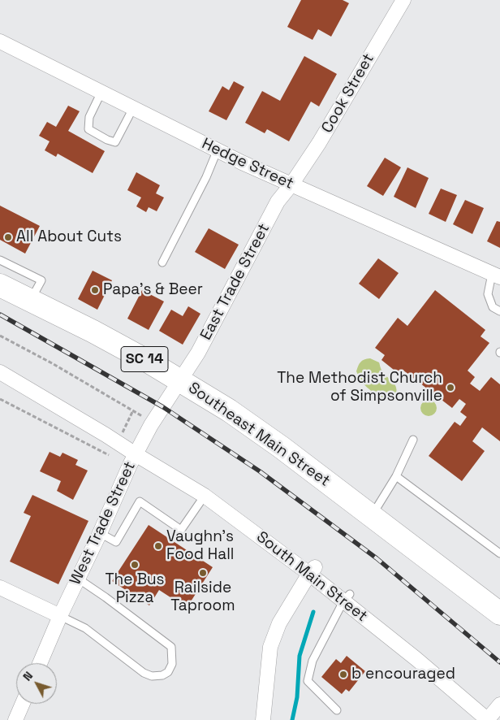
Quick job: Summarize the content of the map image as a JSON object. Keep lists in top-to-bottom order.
{
  "streets": {
    "main road": ["SC 14", "Southeast Main Street"],
    "street": [
      "Cook Street",
      "Hedge Street",
      "East Trade Street",
      "West Trade Street",
      "South Main Street"
    ]
  },
  "crossings": [
    ["Cook Street", "Hedge Street"],
    ["Cook Street", "East Trade Street"],
    ["Hedge Street", "East Trade Street"],
    ["East Trade Street", "Southeast Main Street"],
    ["East Trade Street", "West Trade Street"],
    ["Southeast Main Street", "West Trade Street"],
    ["West Trade Street", "South Main Street"]
  ],
  "places": [
    "All About Cuts",
    "Papa's & Beer",
    "The Methodist Church of Simpsonville",
    "Vaughn’s Food Hall",
    "The Bus Pizza",
    "Railside Taproom",
    "b encouraged"
  ],
  "north": "top left"
}
